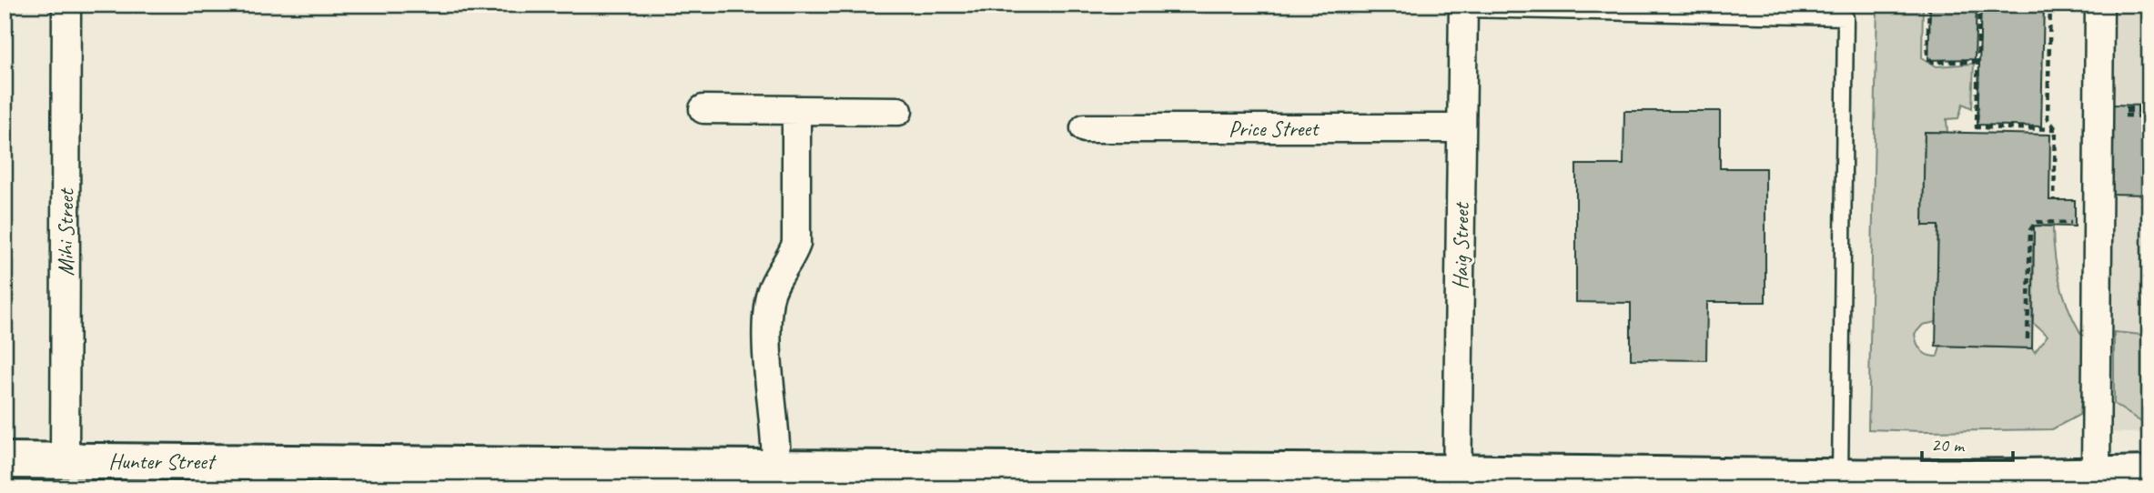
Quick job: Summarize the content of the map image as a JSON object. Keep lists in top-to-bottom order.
{
  "streets": {
    "main road": ["Hunter Street"],
    "street": ["Price Street", "Mihi Street", "Haig Street"]
  },
  "crossings": [
    ["Price Street", "Haig Street"],
    ["Mihi Street", "Hunter Street"],
    ["Haig Street", "Hunter Street"]
  ],
  "scale_bar": "20 m"
}
